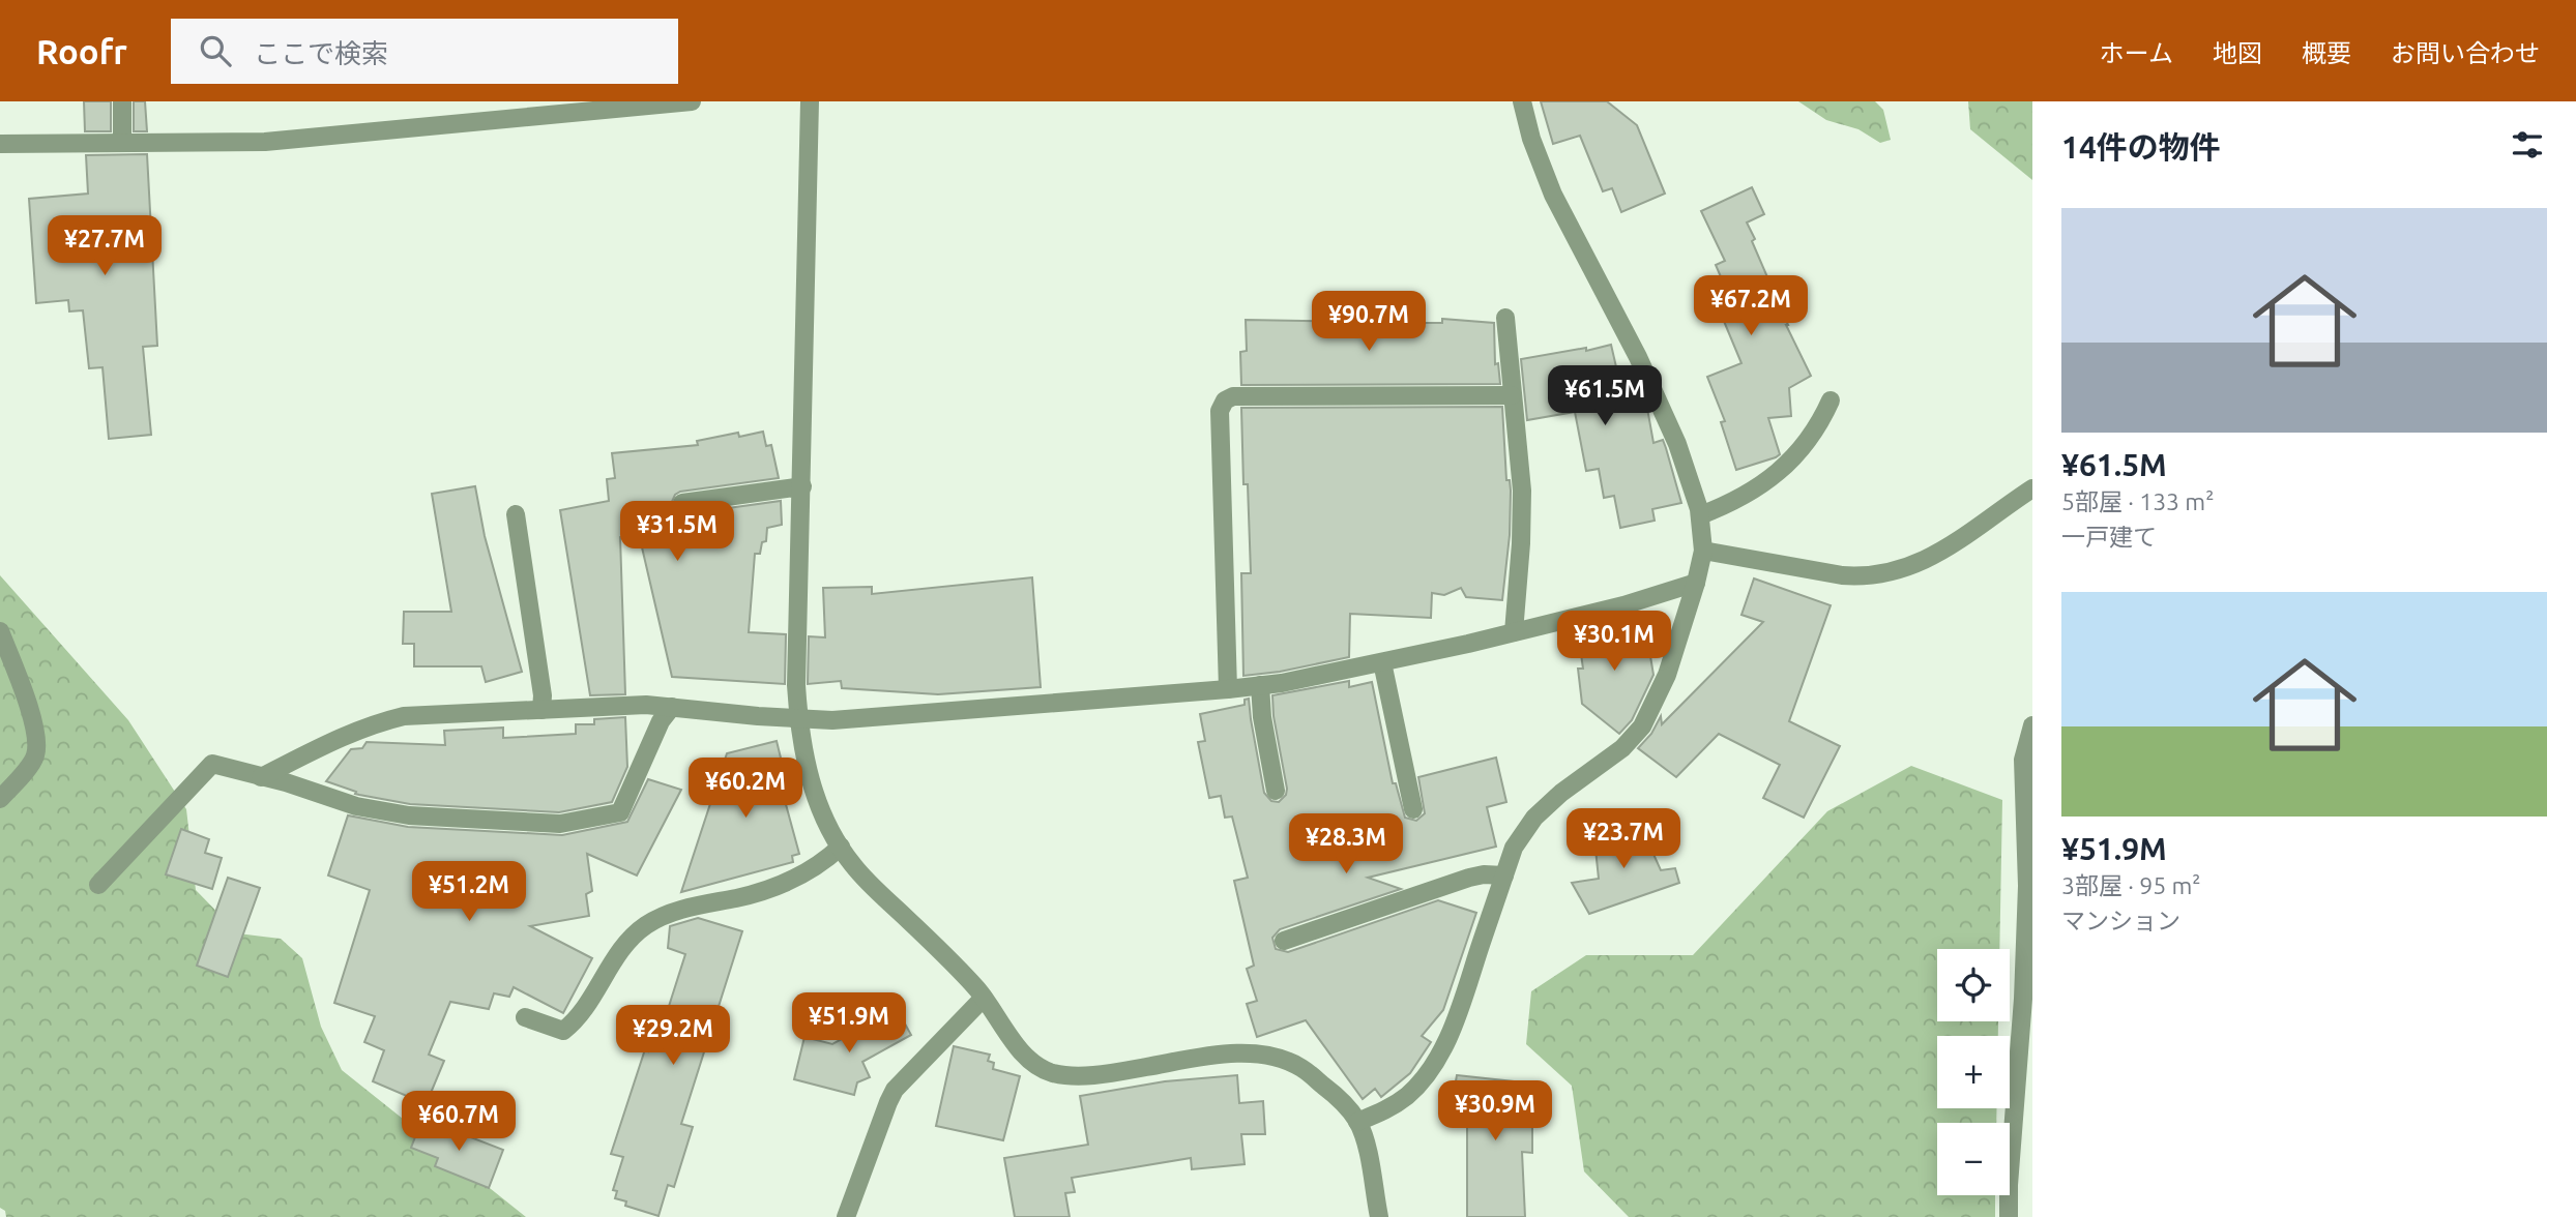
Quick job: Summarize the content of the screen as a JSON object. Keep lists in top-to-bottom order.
{
  "page": {
    "header": "Roofr",
    "search": "ここで検索",
    "nav": [
      "ホーム",
      "地図",
      "概要",
      "お問い合わせ"
    ],
    "heading": "14件の物件",
    "list": [
      {
        "name": "¥61.5M",
        "note": "5部屋 · 133 m² · 一戸建て"
      },
      {
        "name": "¥51.9M",
        "note": "3部屋 · 95 m² · マンション"
      }
    ],
    "price": [
      "¥27.7M",
      "¥67.2M",
      "¥90.7M",
      "¥61.5M",
      "¥31.5M",
      "¥30.1M",
      "¥60.2M",
      "¥23.7M",
      "¥28.3M",
      "¥51.2M",
      "¥51.9M",
      "¥29.2M",
      "¥30.9M",
      "¥60.7M"
    ],
    "map_buttons": ["+", "−"]
  }
}
